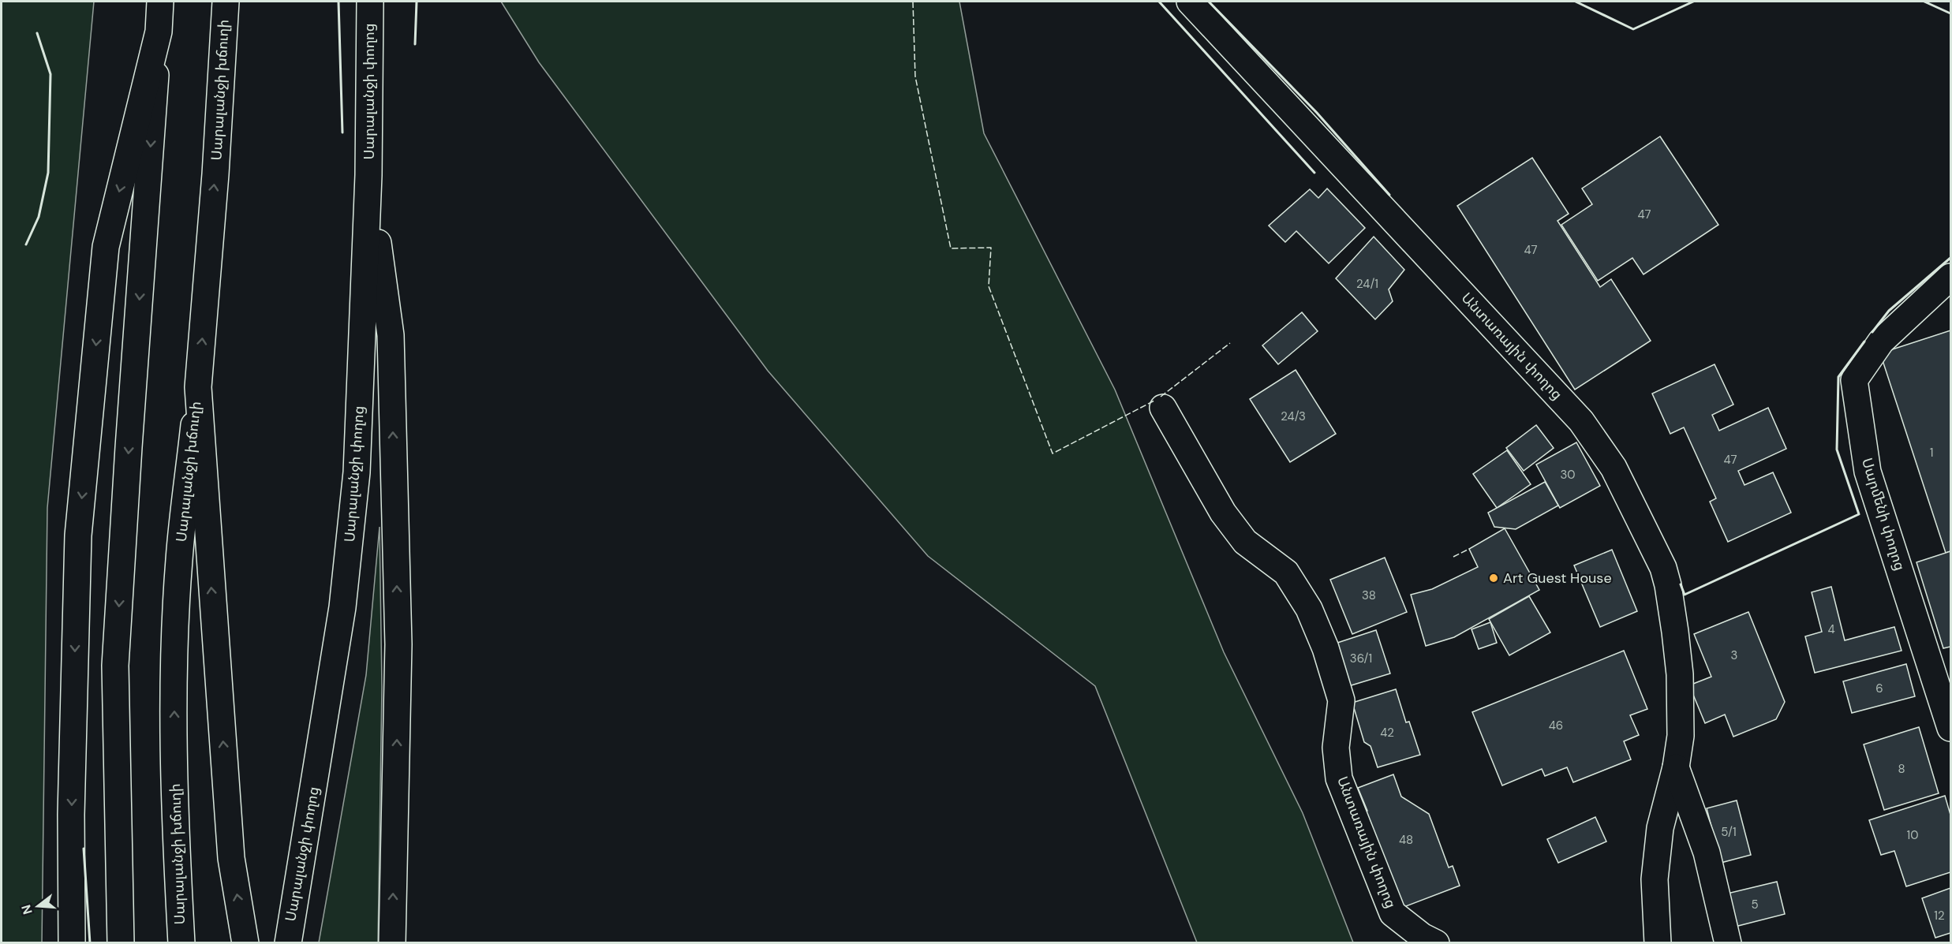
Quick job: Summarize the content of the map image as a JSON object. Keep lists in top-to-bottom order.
{
  "streets": {
    "main road": [
      "Սարալանջի խճուղի",
      "Սարալանջի փողոց",
      "Անտառային փողոց",
      "Սարմենի փողոց"
    ]
  },
  "places": ["Art Guest House"],
  "house_numbers": [
    "47",
    "47",
    "24/1",
    "24/3",
    "1",
    "47",
    "30",
    "38",
    "4",
    "3",
    "36/1",
    "6",
    "46",
    "42",
    "8",
    "5/1",
    "10",
    "48",
    "5",
    "12"
  ],
  "north": "left"
}
